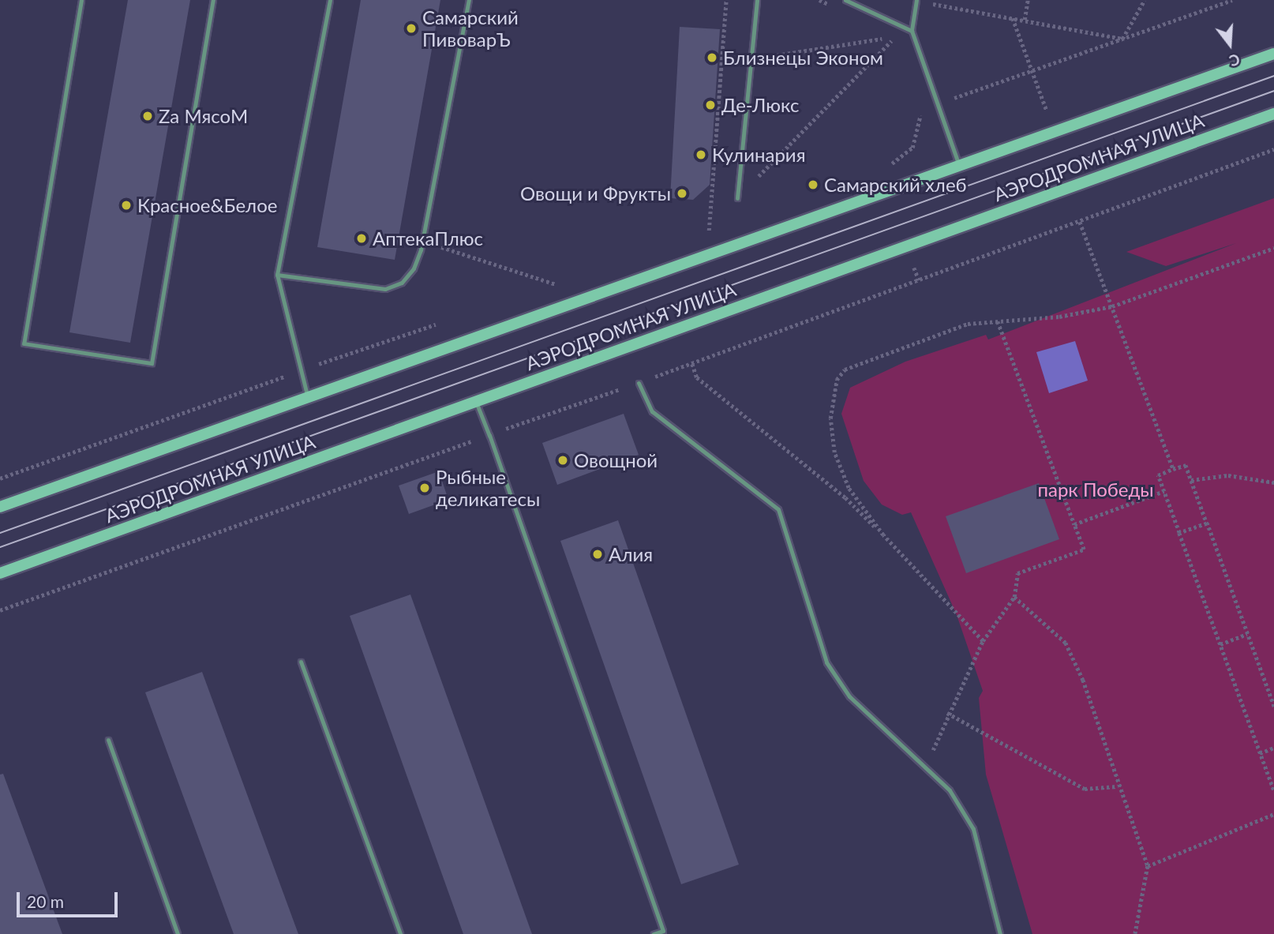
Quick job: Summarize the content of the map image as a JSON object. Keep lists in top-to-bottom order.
{
  "streets": {
    "main road": ["АЭРОДРОМНАЯ УЛИЦА"]
  },
  "parks": ["парк Победы"],
  "places": [
    "Самарский ПивоварЪ",
    "Близнецы Эконом",
    "Де-Люкс",
    "Za МясоМ",
    "Кулинария",
    "Самарский хлеб",
    "Овощи и Фрукты",
    "Красное&Белое",
    "АптекаПлюс",
    "Овощной",
    "Рыбные деликатесы",
    "Алия"
  ],
  "scale_bar": "20 m",
  "north": "bottom"
}
